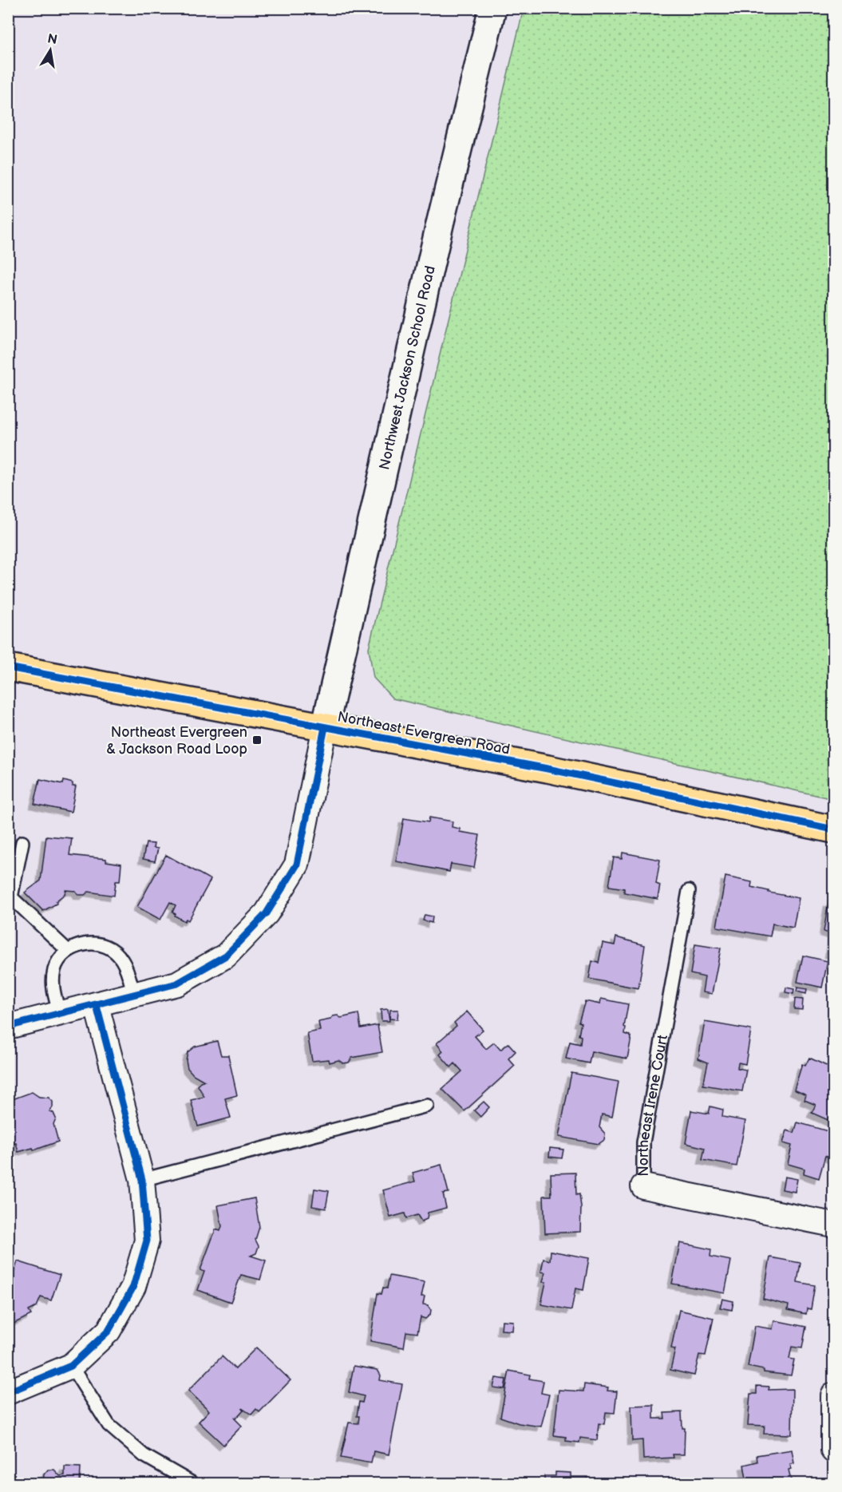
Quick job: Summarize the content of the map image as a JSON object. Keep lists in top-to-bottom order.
{
  "streets": {
    "main road": ["Northwest Jackson School Road", "Northeast Evergreen Road"],
    "street": ["Northeast Irene Court"]
  },
  "crossings": [
    ["Northwest Jackson School Road", "Northeast Evergreen Road"]
  ],
  "places": {
    "transit": ["Northeast Evergreen & Jackson Road Loop"]
  },
  "north": "top"
}
